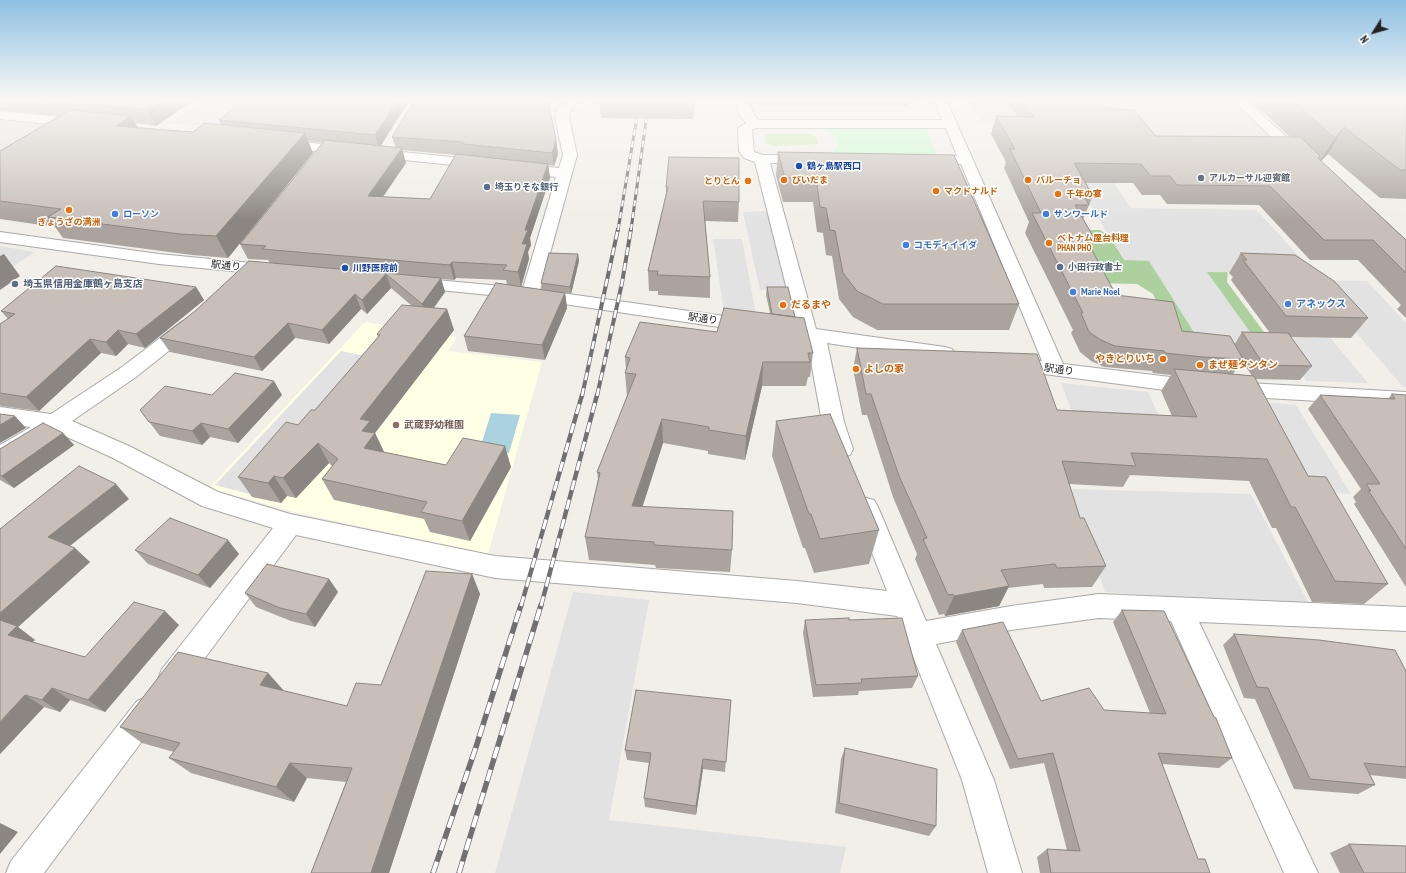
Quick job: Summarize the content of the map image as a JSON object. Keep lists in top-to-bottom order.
{
  "streets": {
    "street": ["駅通り"]
  },
  "places": [
    "鶴ヶ島駅西口",
    "アルカーサル迎賓館",
    "びいだま",
    "バルーチョ",
    "とりとん",
    "埼玉りそな銀行",
    "マクドナルド",
    "千年の宴",
    "ぎょうざの満洲",
    "ローソン",
    "サンワールド",
    "ベトナム屋台料理 PHAN PHO",
    "コモディイイダ",
    "小田行政書士",
    "川野医院前",
    "埼玉県信用金庫鶴ヶ島支店",
    "Marie Noel",
    "アネックス",
    "だるまや",
    "やきとりいち",
    "まぜ麺タンタン",
    "よしの家",
    "武蔵野幼稚園"
  ],
  "north": "bottom left"
}
